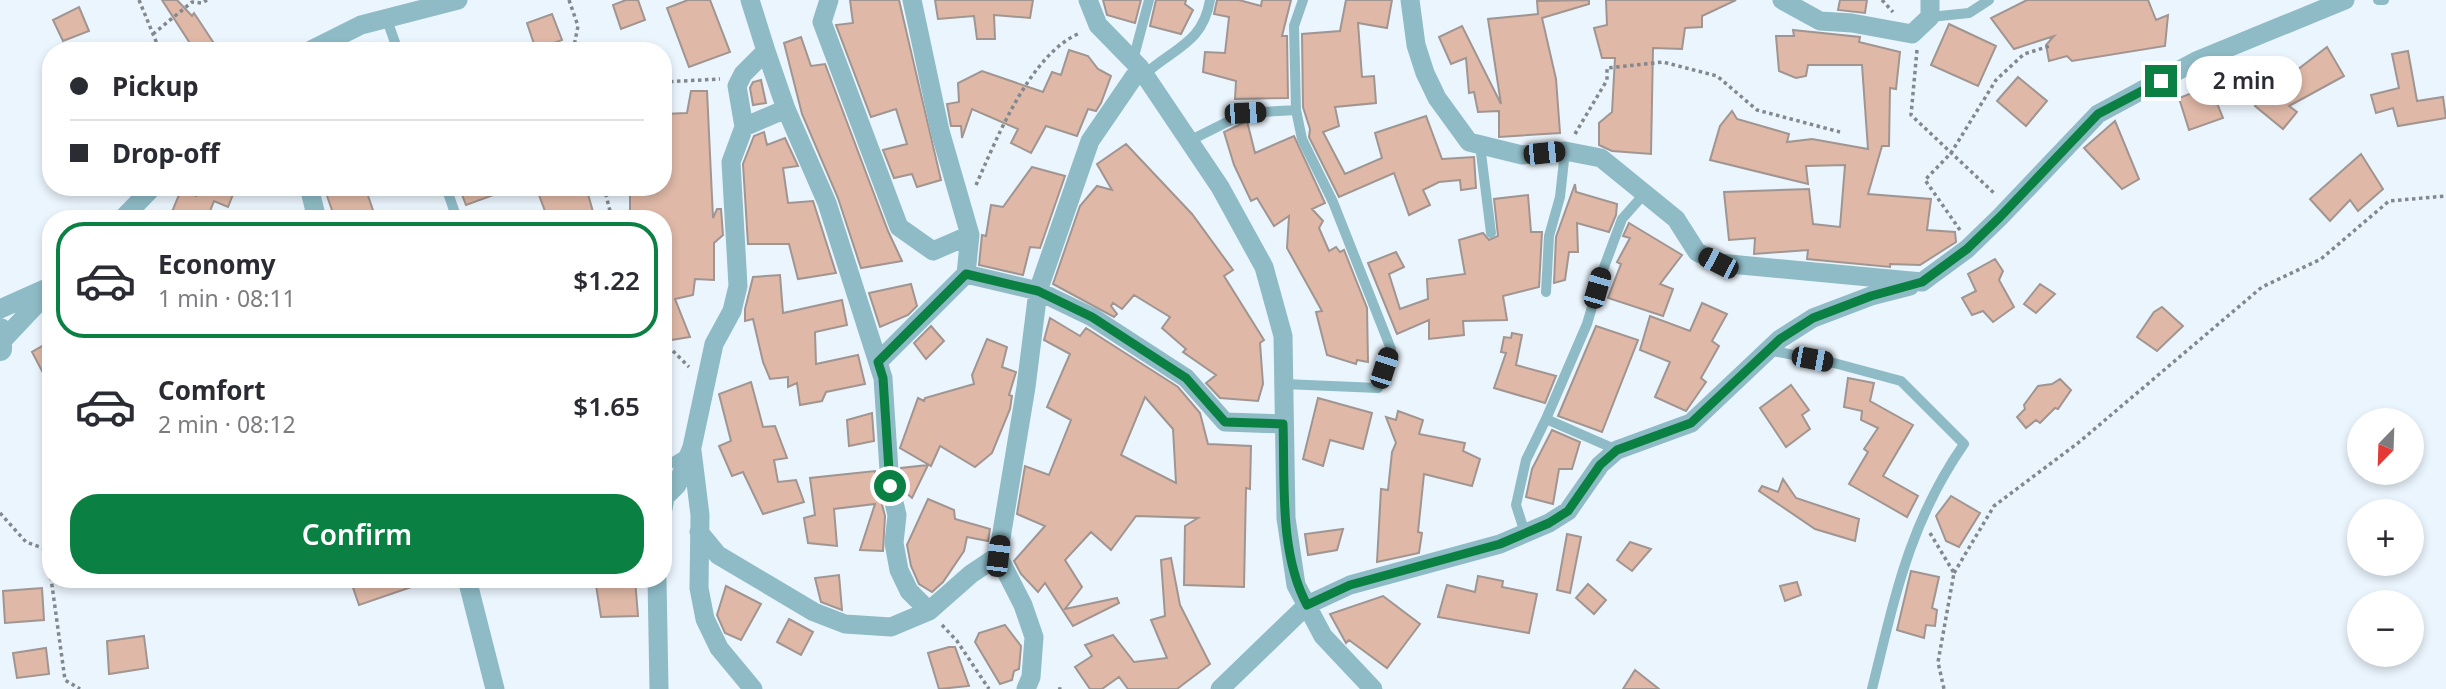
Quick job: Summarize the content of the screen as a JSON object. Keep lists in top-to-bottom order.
{
  "north": "bottom left",
  "page": {
    "banner": ["Pickup", "Drop-off"],
    "bubble": "2 min",
    "list": [
      {
        "name": "Economy",
        "note": "1 min · 08:11",
        "value": "$1.22"
      },
      {
        "name": "Comfort",
        "note": "2 min · 08:12",
        "value": "$1.65"
      }
    ],
    "map_buttons": ["+", "−"],
    "buttons": "Confirm"
  }
}
